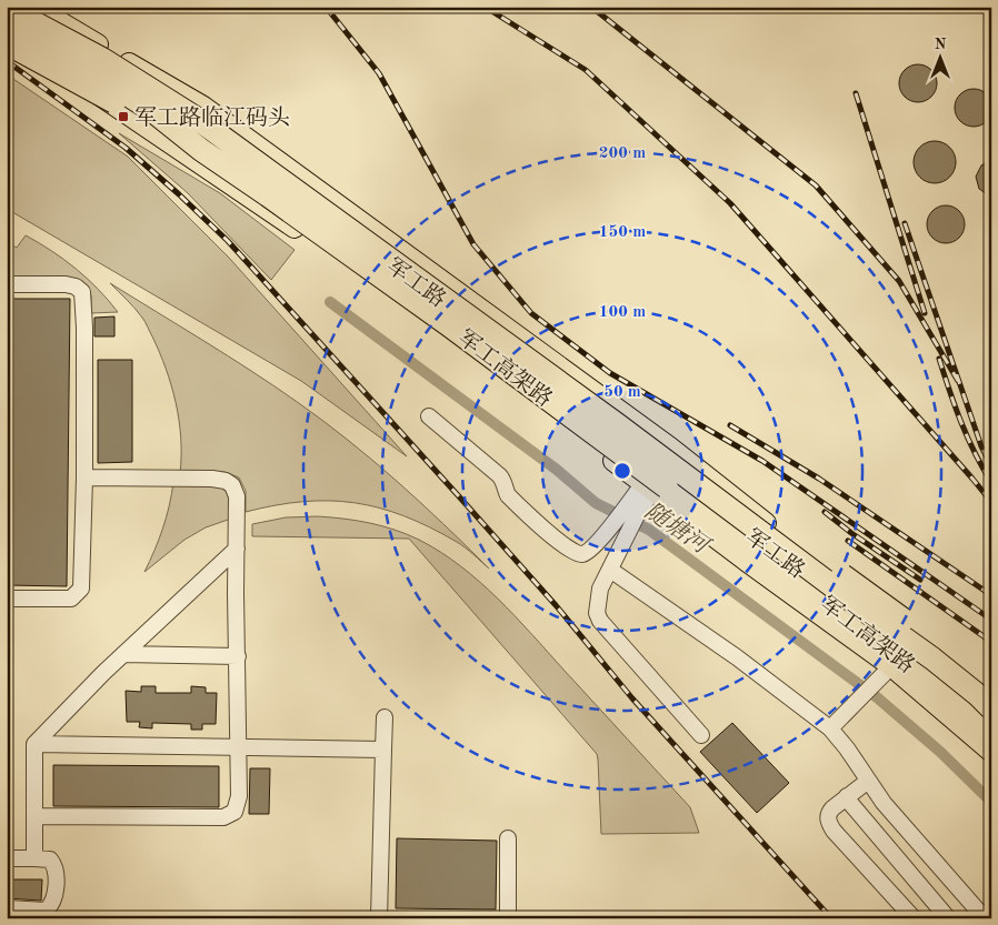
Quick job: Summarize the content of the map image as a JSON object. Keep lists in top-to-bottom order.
{
  "streets": {
    "highway": ["军工高架路"],
    "main road": ["军工路"]
  },
  "water": ["随塘河"],
  "places": {
    "transit": ["军工路临江码头"]
  },
  "north": "top",
  "rings": [
    "200 m",
    "150 m",
    "100 m",
    "50 m"
  ]
}
